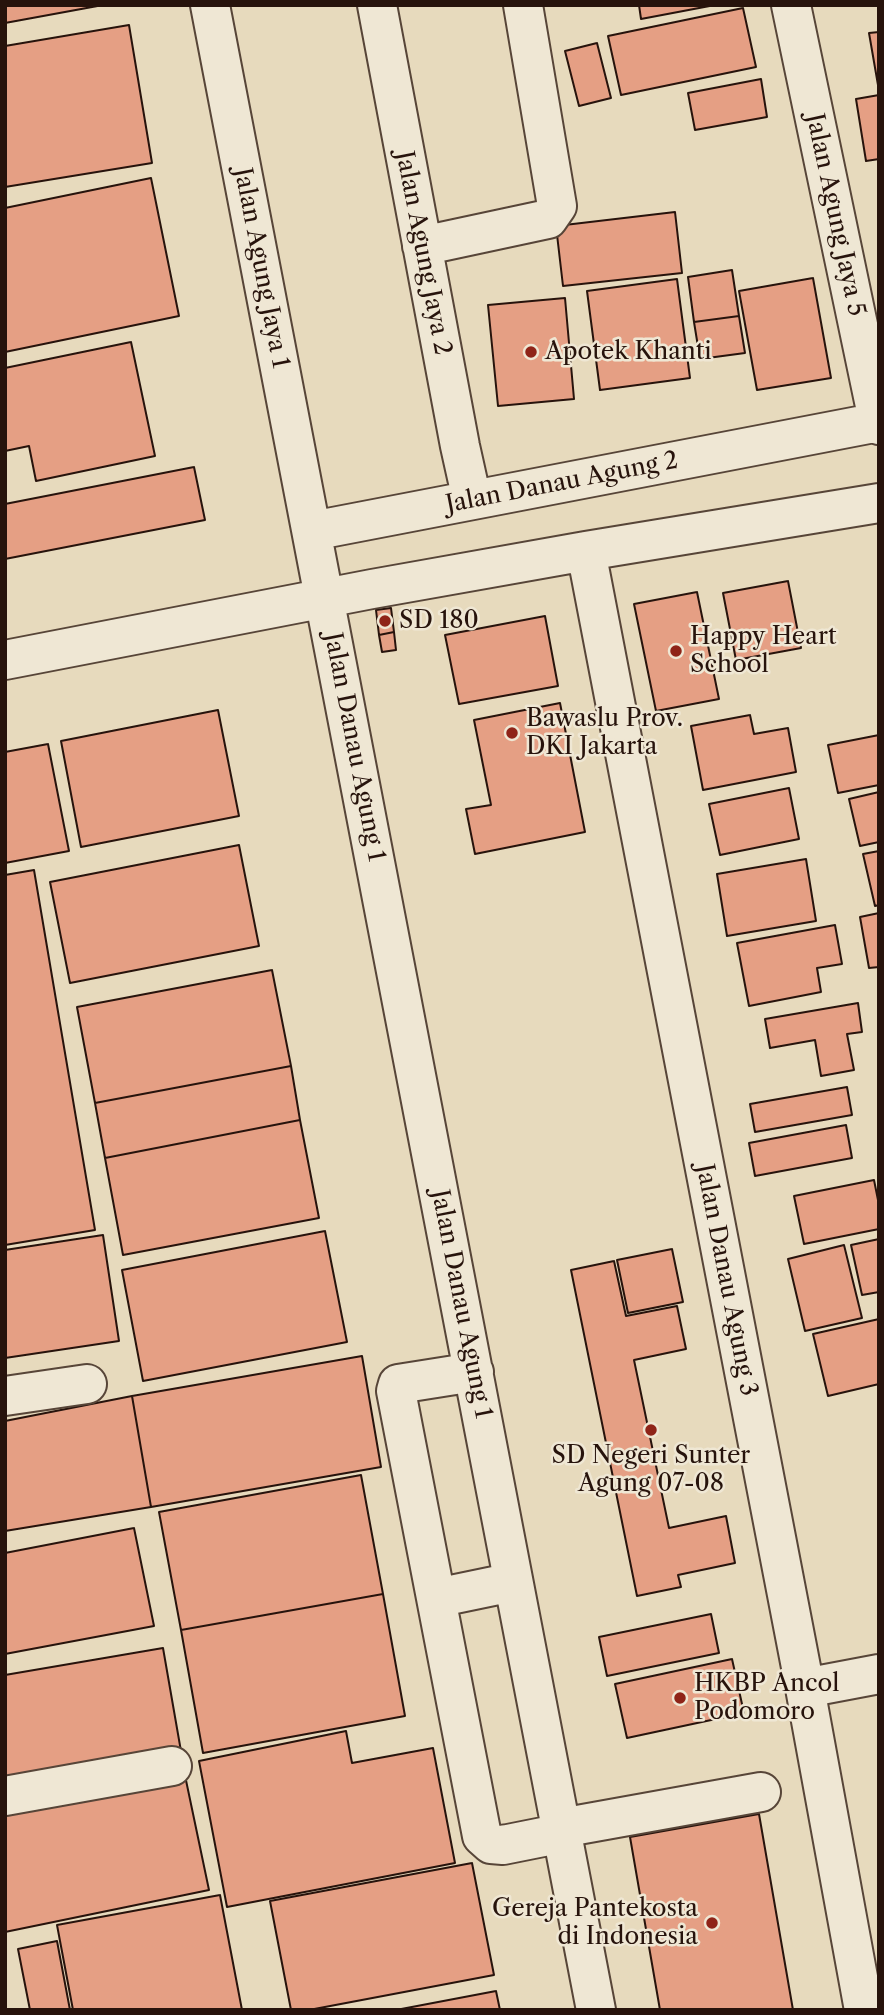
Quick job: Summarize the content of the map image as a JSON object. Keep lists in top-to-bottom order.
{
  "streets": {
    "street": [
      "Jalan Agung Jaya 5",
      "Jalan Agung Jaya 2",
      "Jalan Agung Jaya 1",
      "Jalan Danau Agung 2",
      "Jalan Danau Agung 1",
      "Jalan Danau Agung 3"
    ]
  },
  "crossings": [
    ["Jalan Agung Jaya 5", "Jalan Danau Agung 2"],
    ["Jalan Agung Jaya 2", "Jalan Danau Agung 2"],
    ["Jalan Agung Jaya 1", "Jalan Danau Agung 2"]
  ],
  "places": [
    "Apotek Khanti",
    "SD 180",
    "Happy Heart School",
    "Bawaslu Prov. DKI Jakarta",
    "SD Negeri Sunter Agung 07-08",
    "HKBP Ancol Podomoro",
    "Gereja Pantekosta di Indonesia"
  ]
}
